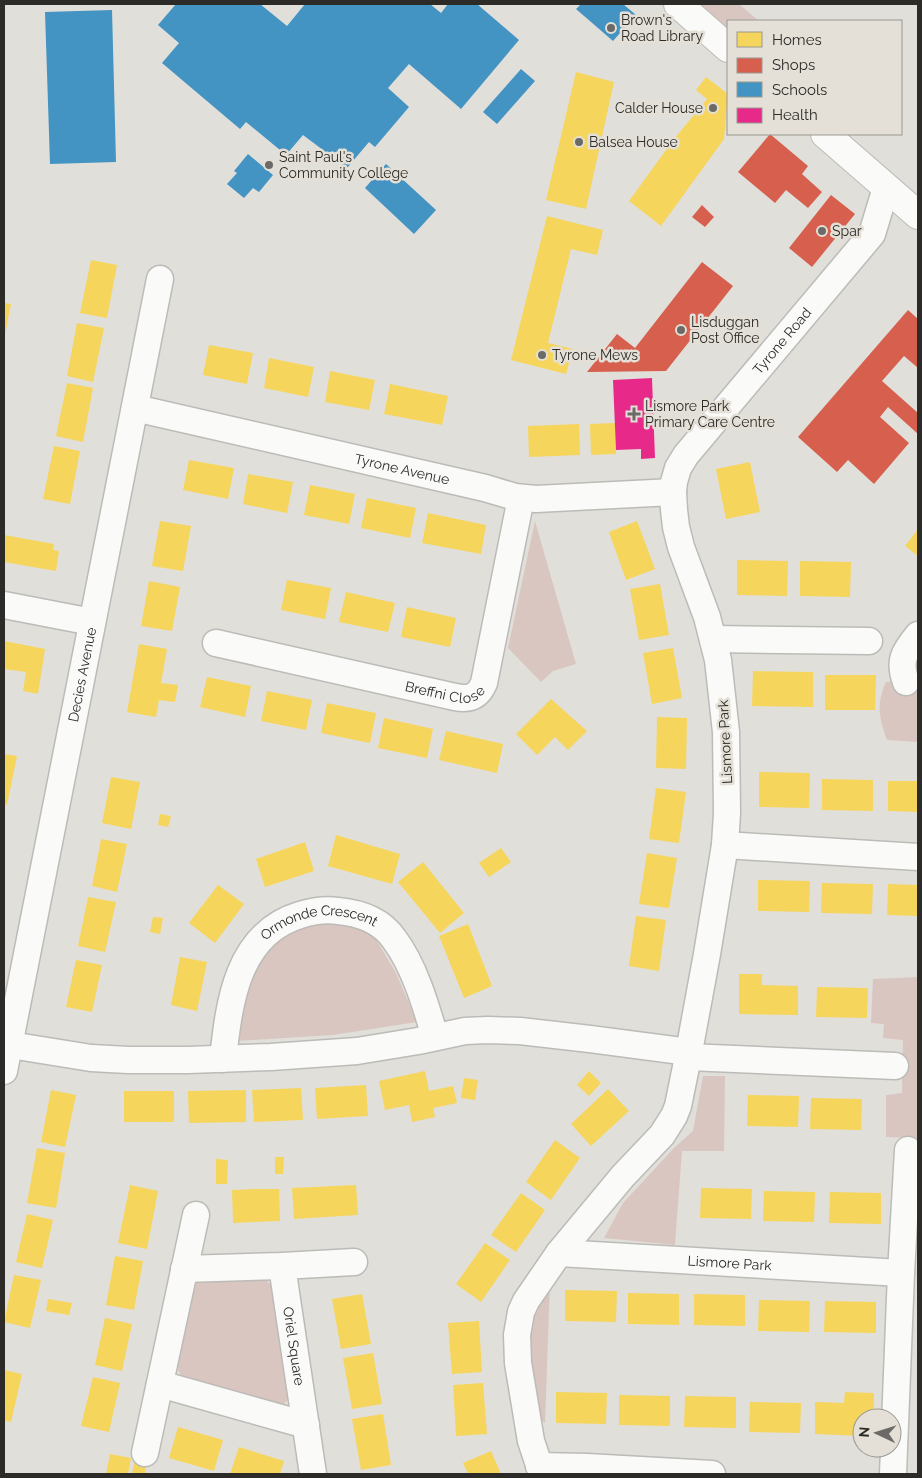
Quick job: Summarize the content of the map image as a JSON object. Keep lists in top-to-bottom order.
{
  "streets": {
    "street": [
      "Tyrone Road",
      "Tyrone Avenue",
      "Decies Avenue",
      "Breffni Close",
      "Lismore Park",
      "Ormonde Crescent",
      "Oriel Square"
    ]
  },
  "crossings": [
    ["Tyrone Road", "Tyrone Avenue"],
    ["Tyrone Road", "Lismore Park"],
    ["Tyrone Avenue", "Decies Avenue"],
    ["Tyrone Avenue", "Breffni Close"],
    ["Tyrone Avenue", "Lismore Park"]
  ],
  "places": {
    "other": [
      "Brown's Road Library",
      "Calder House",
      "Balsea House",
      "Saint Paul's Community College",
      "Spar",
      "Lisduggan Post Office",
      "Tyrone Mews"
    ],
    "health": ["Lismore Park Primary Care Centre"]
  },
  "legend": [
    "Homes",
    "Shops",
    "Schools",
    "Health"
  ],
  "north": "left"
}
